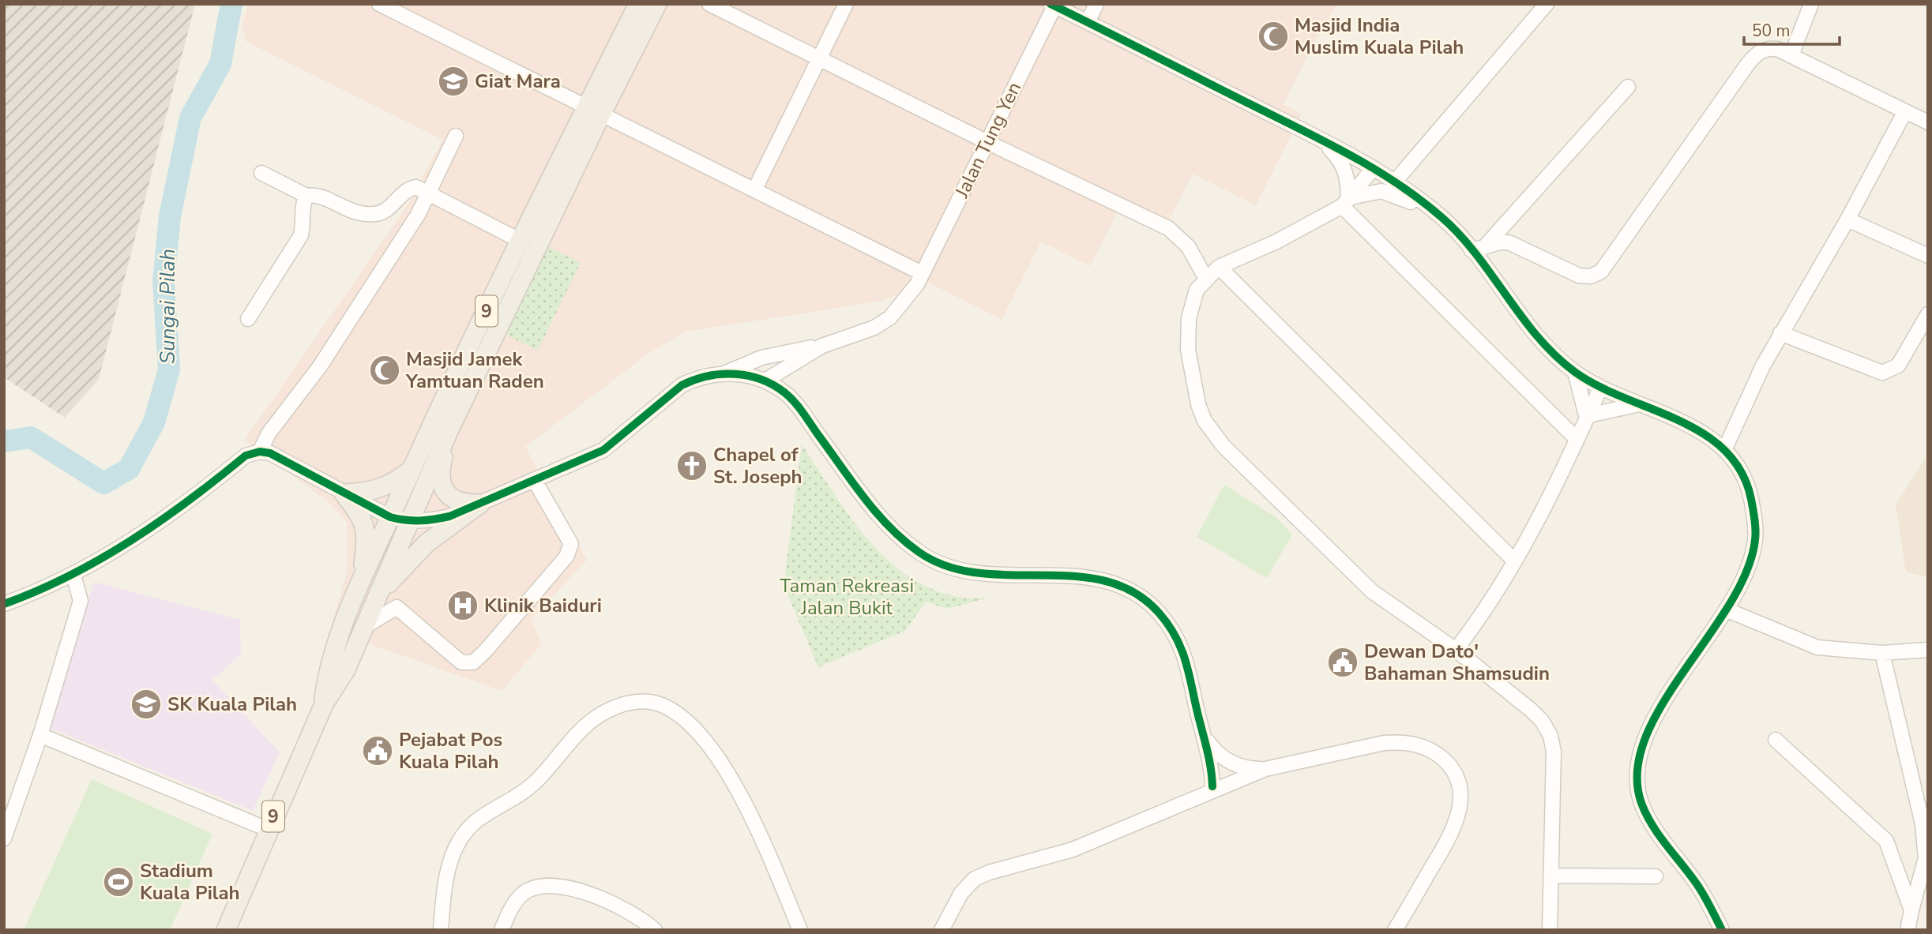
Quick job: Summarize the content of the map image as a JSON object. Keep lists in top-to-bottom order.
{
  "streets": {
    "main road": ["9"],
    "street": ["Jalan Tung Yen"]
  },
  "water": ["Sungai Pilah"],
  "parks": ["Taman Rekreasi Jalan Bukit"],
  "places": {
    "mosque": ["Masjid India Muslim Kuala Pilah", "Masjid Jamek Yamtuan Raden"],
    "school or university": ["Giat Mara", "SK Kuala Pilah"],
    "church": ["Chapel of St. Joseph"],
    "hospital": ["Klinik Baiduri"],
    "public building": ["Dewan Dato' Bahaman Shamsudin", "Pejabat Pos Kuala Pilah"],
    "sports": ["Stadium Kuala Pilah"]
  },
  "scale_bar": "50 m"
}
